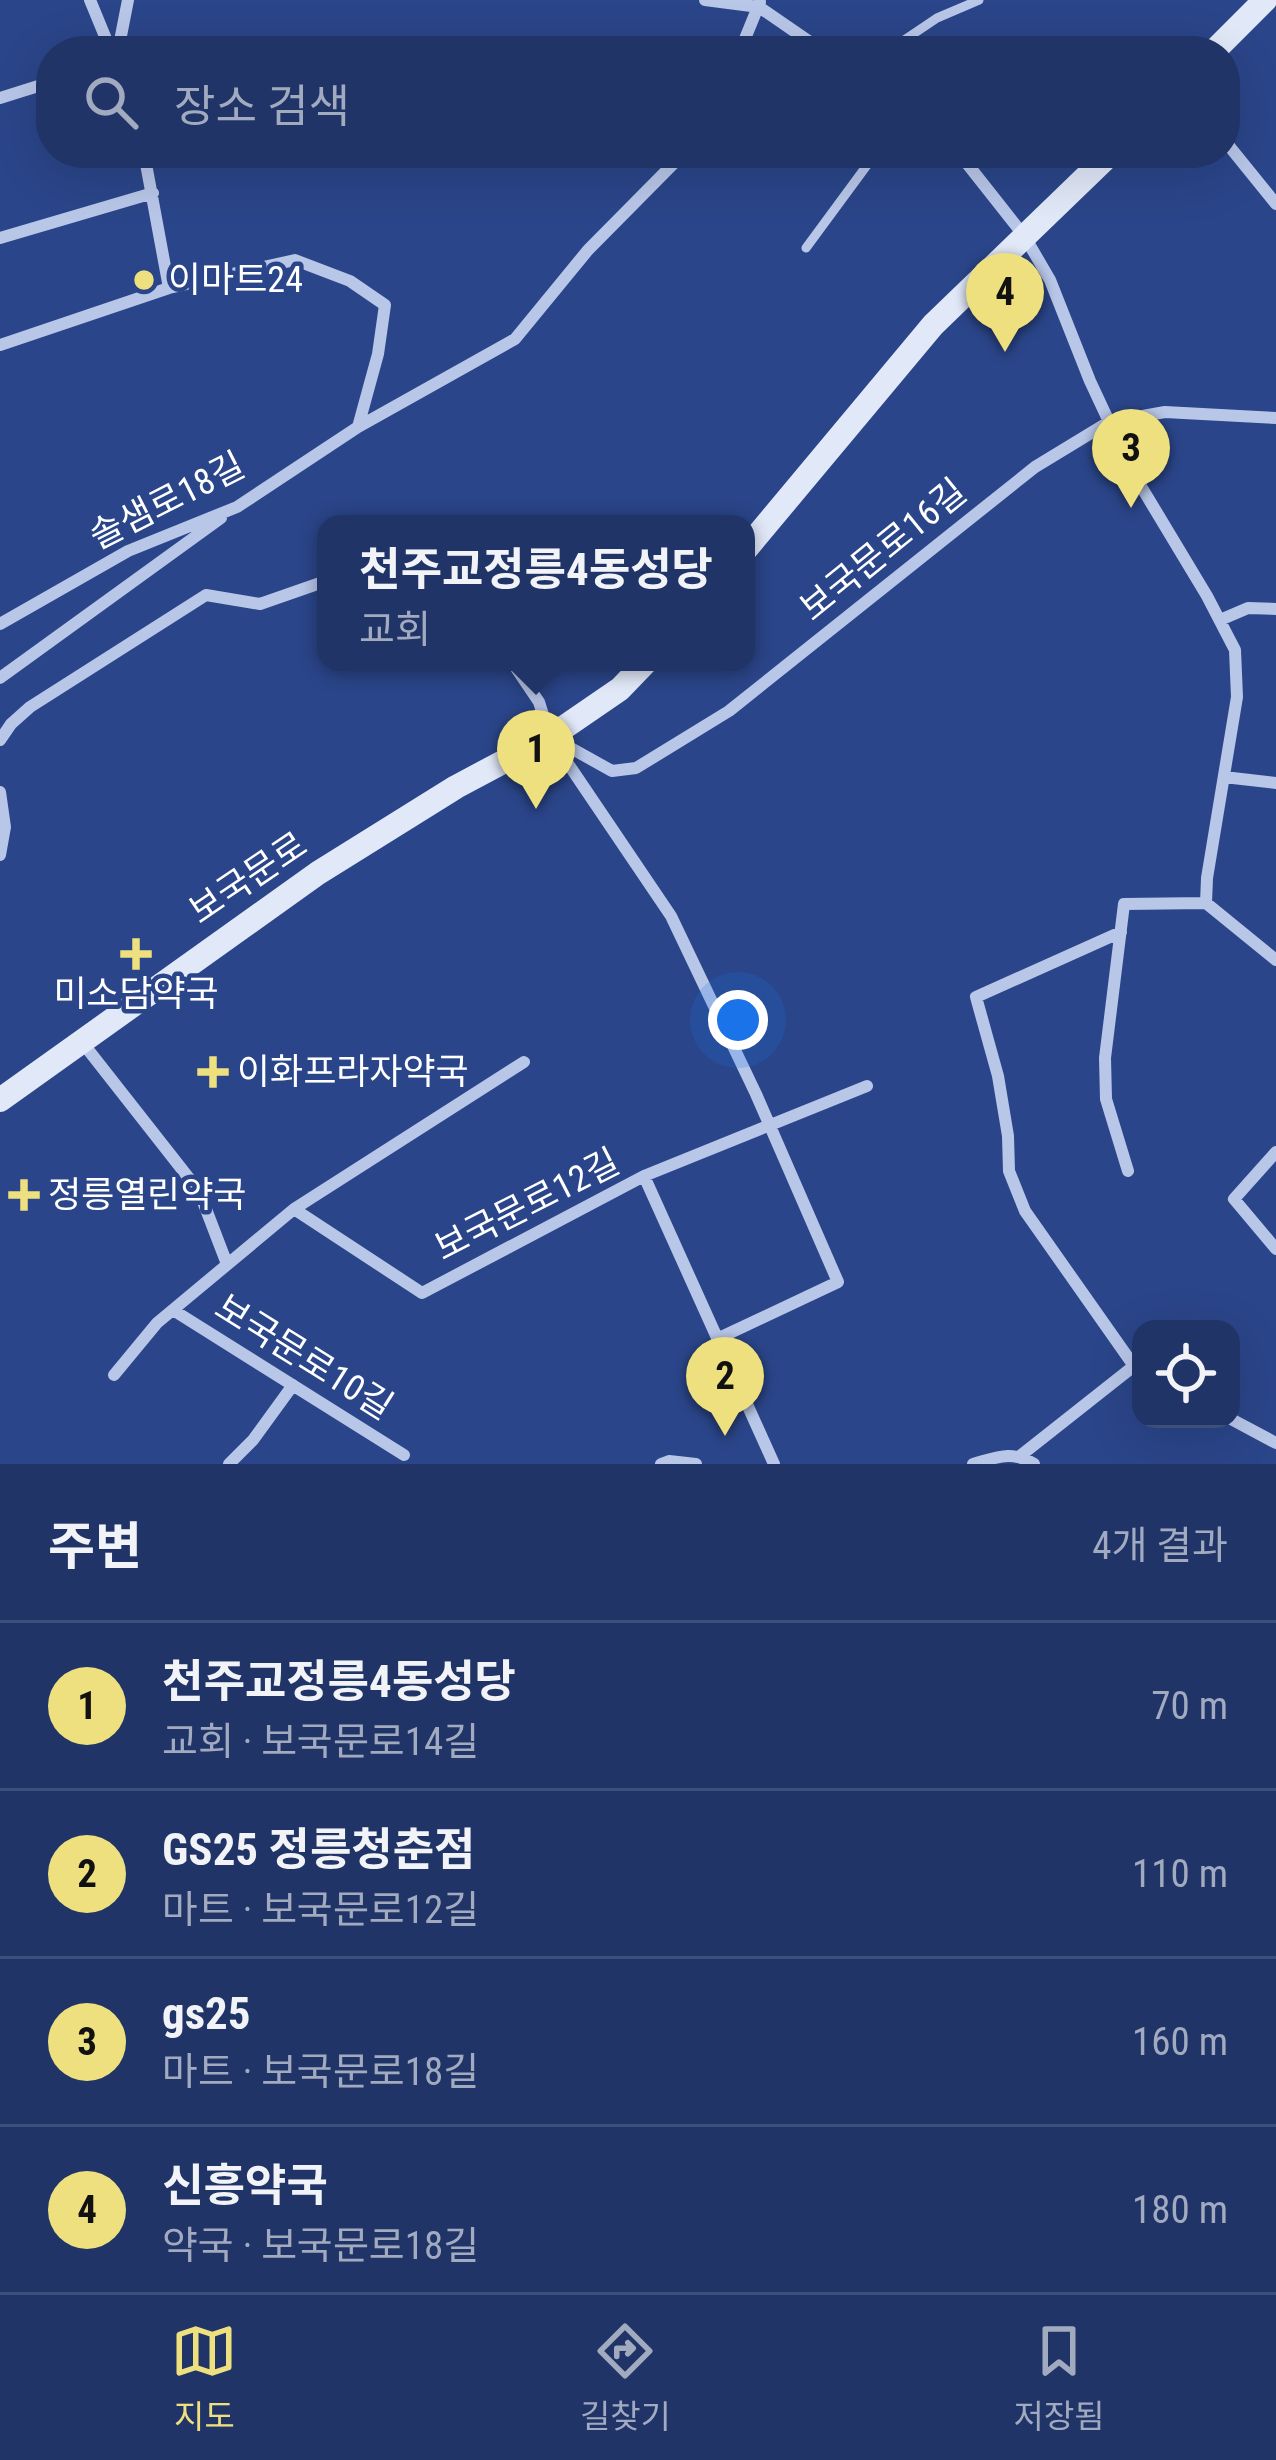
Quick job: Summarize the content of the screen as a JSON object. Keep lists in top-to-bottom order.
{
  "streets": {
    "main road": ["보국문로"],
    "street": [
      "솔샘로18길",
      "보국문로16길",
      "보국문로12길",
      "보국문로10길"
    ]
  },
  "crossings": [
    ["보국문로16길", "보국문로"]
  ],
  "places": {
    "other": ["이마트24"],
    "health": ["미소담약국", "이화프라자약국", "정릉열린약국"]
  },
  "page": {
    "search": "장소 검색",
    "pins": [
      "4",
      "3",
      "1",
      "2"
    ],
    "popup": ["천주교정릉4동성당", "교회"],
    "heading": ["주변", "4개 결과"],
    "list": [
      {
        "mark": "1",
        "name": "천주교정릉4동성당",
        "note": "교회 · 보국문로14길",
        "value": "70 m"
      },
      {
        "mark": "2",
        "name": "GS25 정릉청춘점",
        "note": "마트 · 보국문로12길",
        "value": "110 m"
      },
      {
        "mark": "3",
        "name": "gs25",
        "note": "마트 · 보국문로18길",
        "value": "160 m"
      },
      {
        "mark": "4",
        "name": "신흥약국",
        "note": "약국 · 보국문로18길",
        "value": "180 m"
      }
    ],
    "nav": ["지도", "길찾기", "저장됨"]
  }
}
